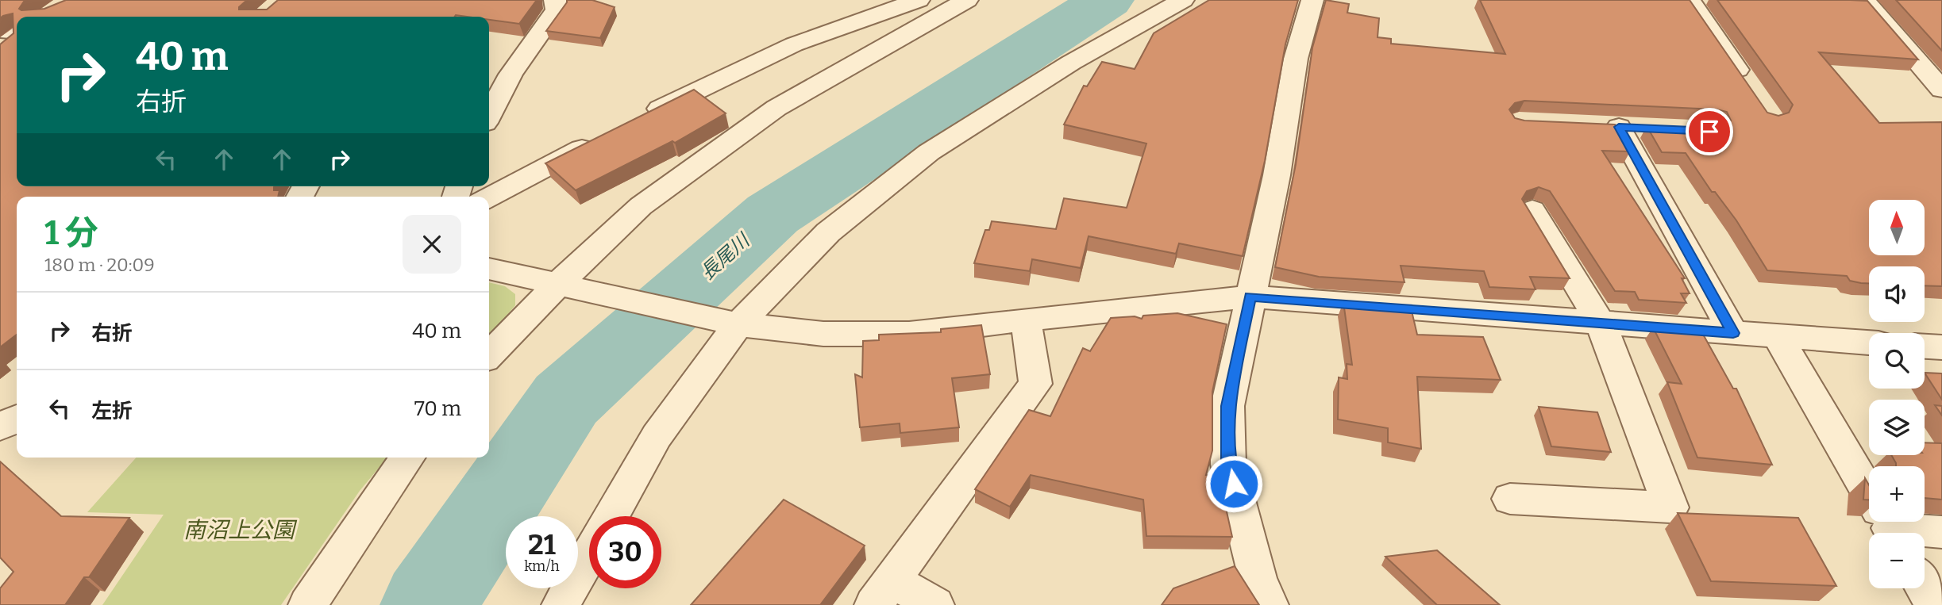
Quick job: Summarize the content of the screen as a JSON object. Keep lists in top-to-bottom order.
{
  "water": ["長尾川"],
  "parks": ["南沼上公園"],
  "north": "top",
  "page": {
    "turn": ["40 m", "右折"],
    "heading": ["1 分", "180 m · 20:09"],
    "map_buttons": ["+", "−"],
    "list": [
      {
        "name": "右折",
        "value": "40 m"
      },
      {
        "name": "左折",
        "value": "70 m"
      }
    ],
    "speed": "21 km/h",
    "limit": "30"
  }
}
